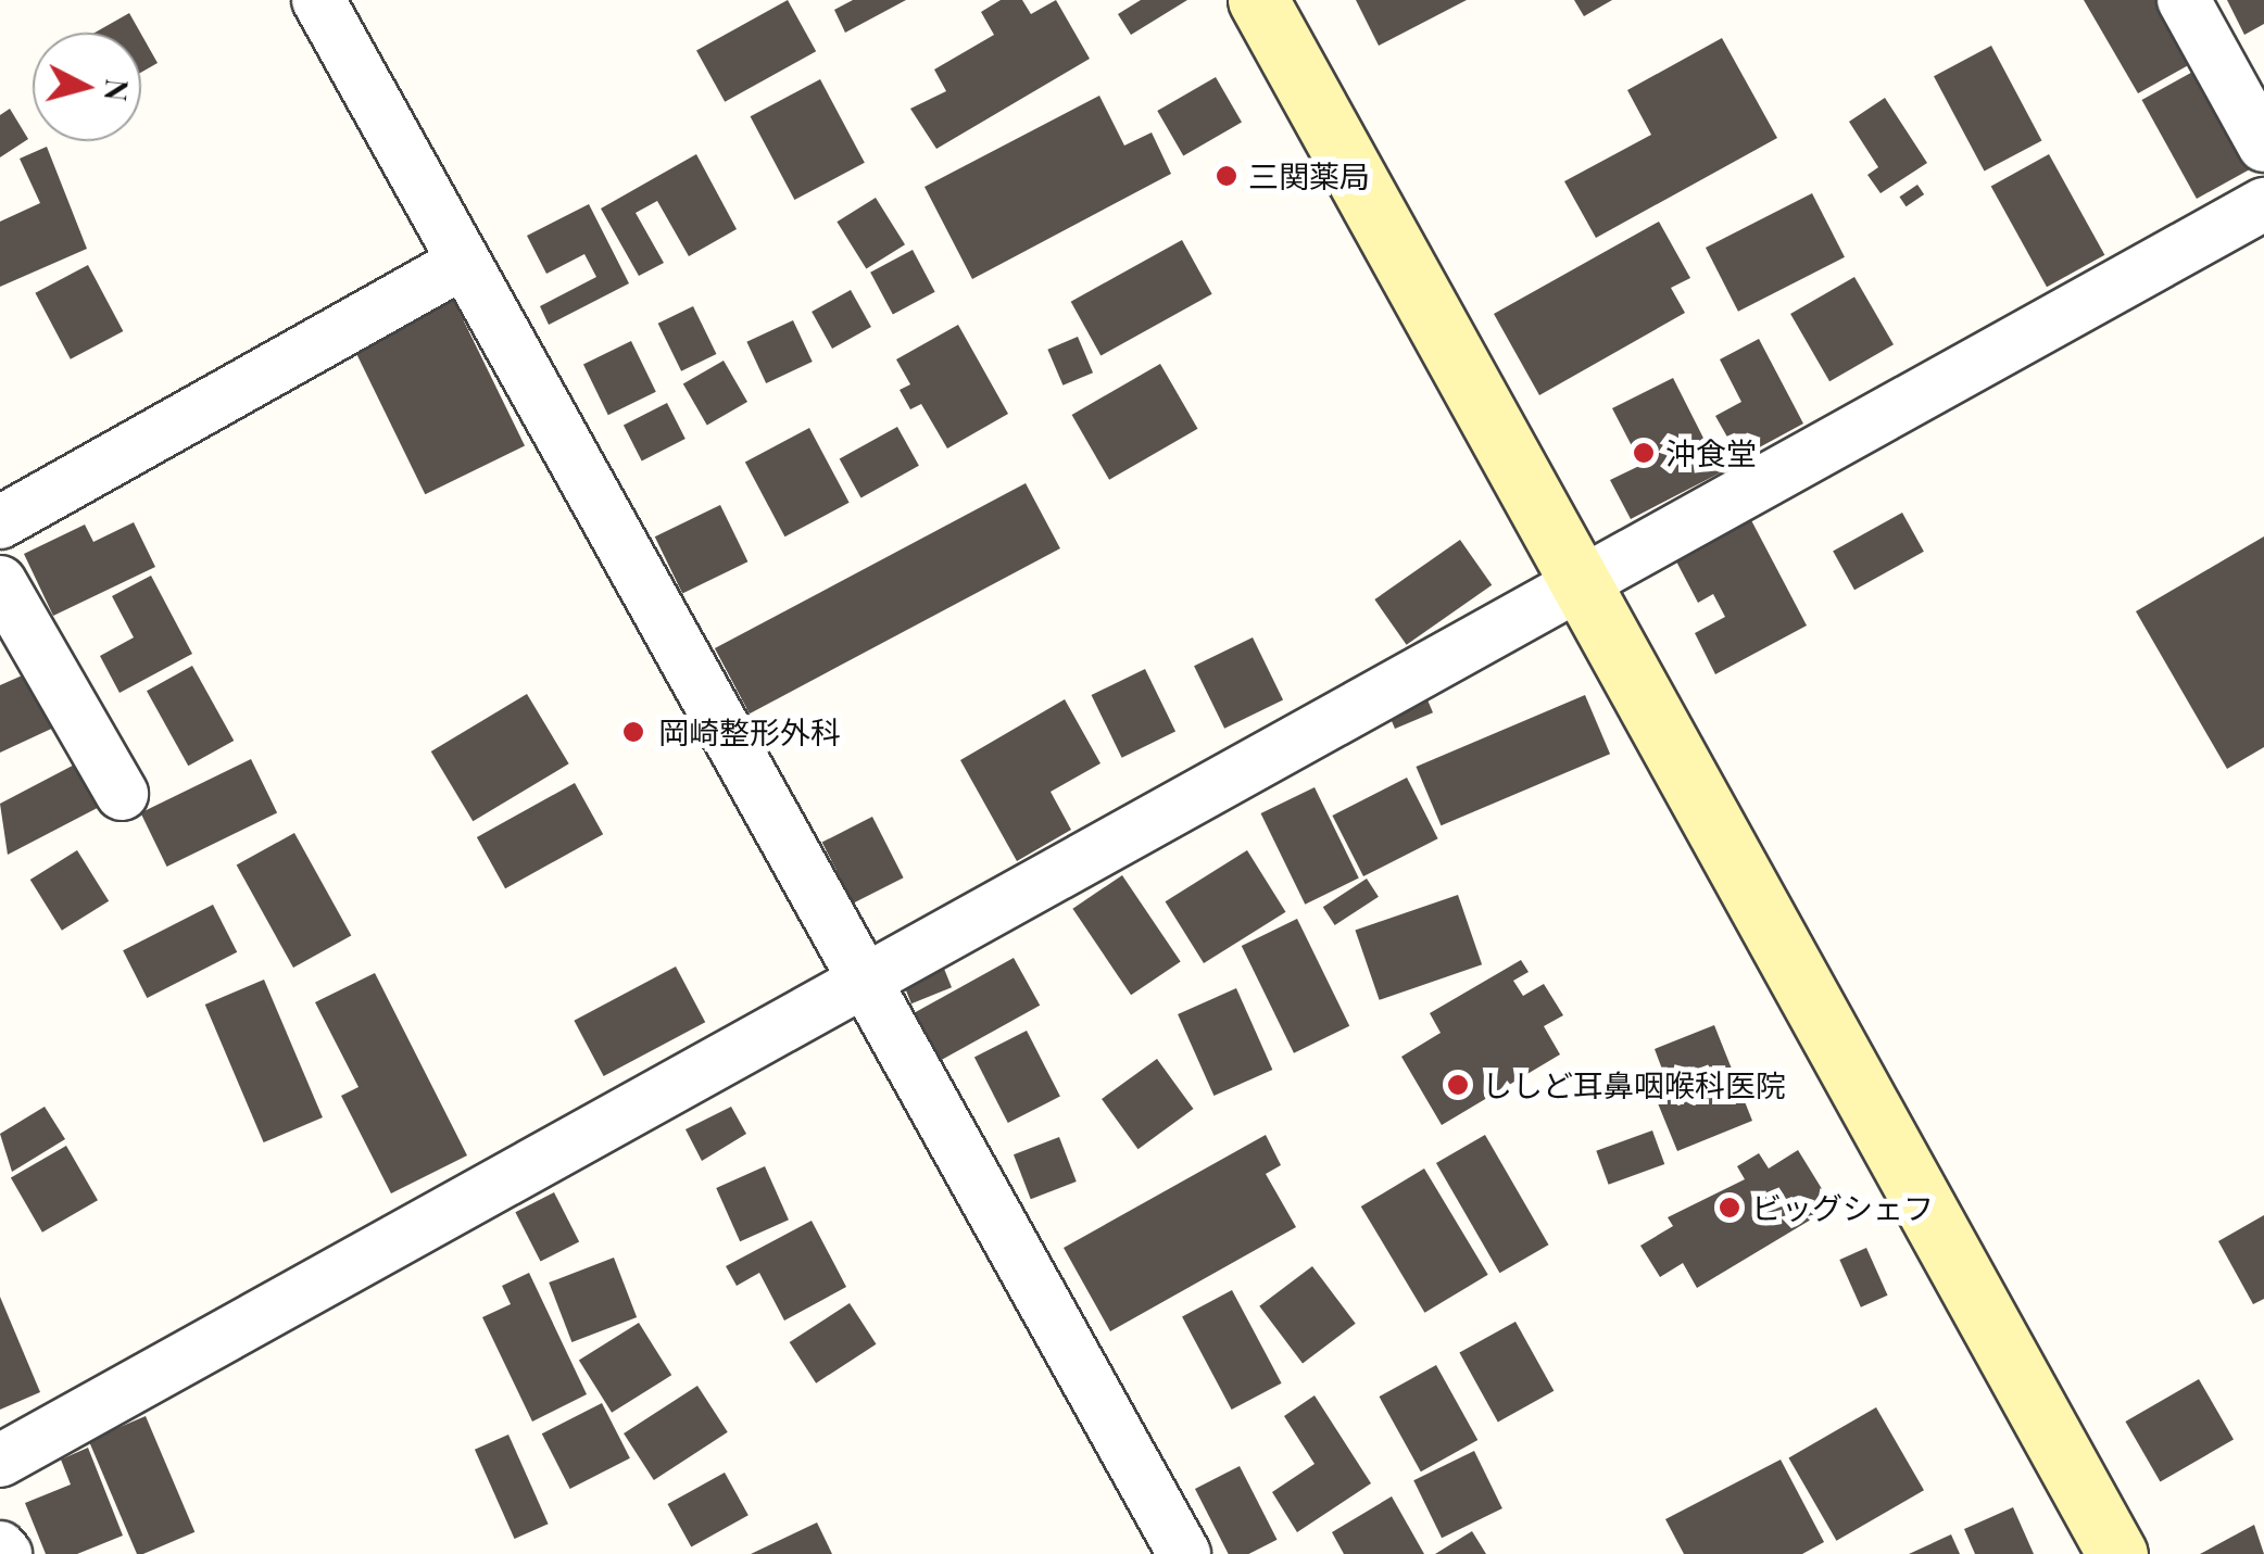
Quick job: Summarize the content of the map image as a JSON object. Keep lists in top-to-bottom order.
{
  "places": [
    "三関薬局",
    "沖食堂",
    "岡崎整形外科",
    "ししど耳鼻咽喉科医院",
    "ビッグシェフ"
  ],
  "north": "right"
}
